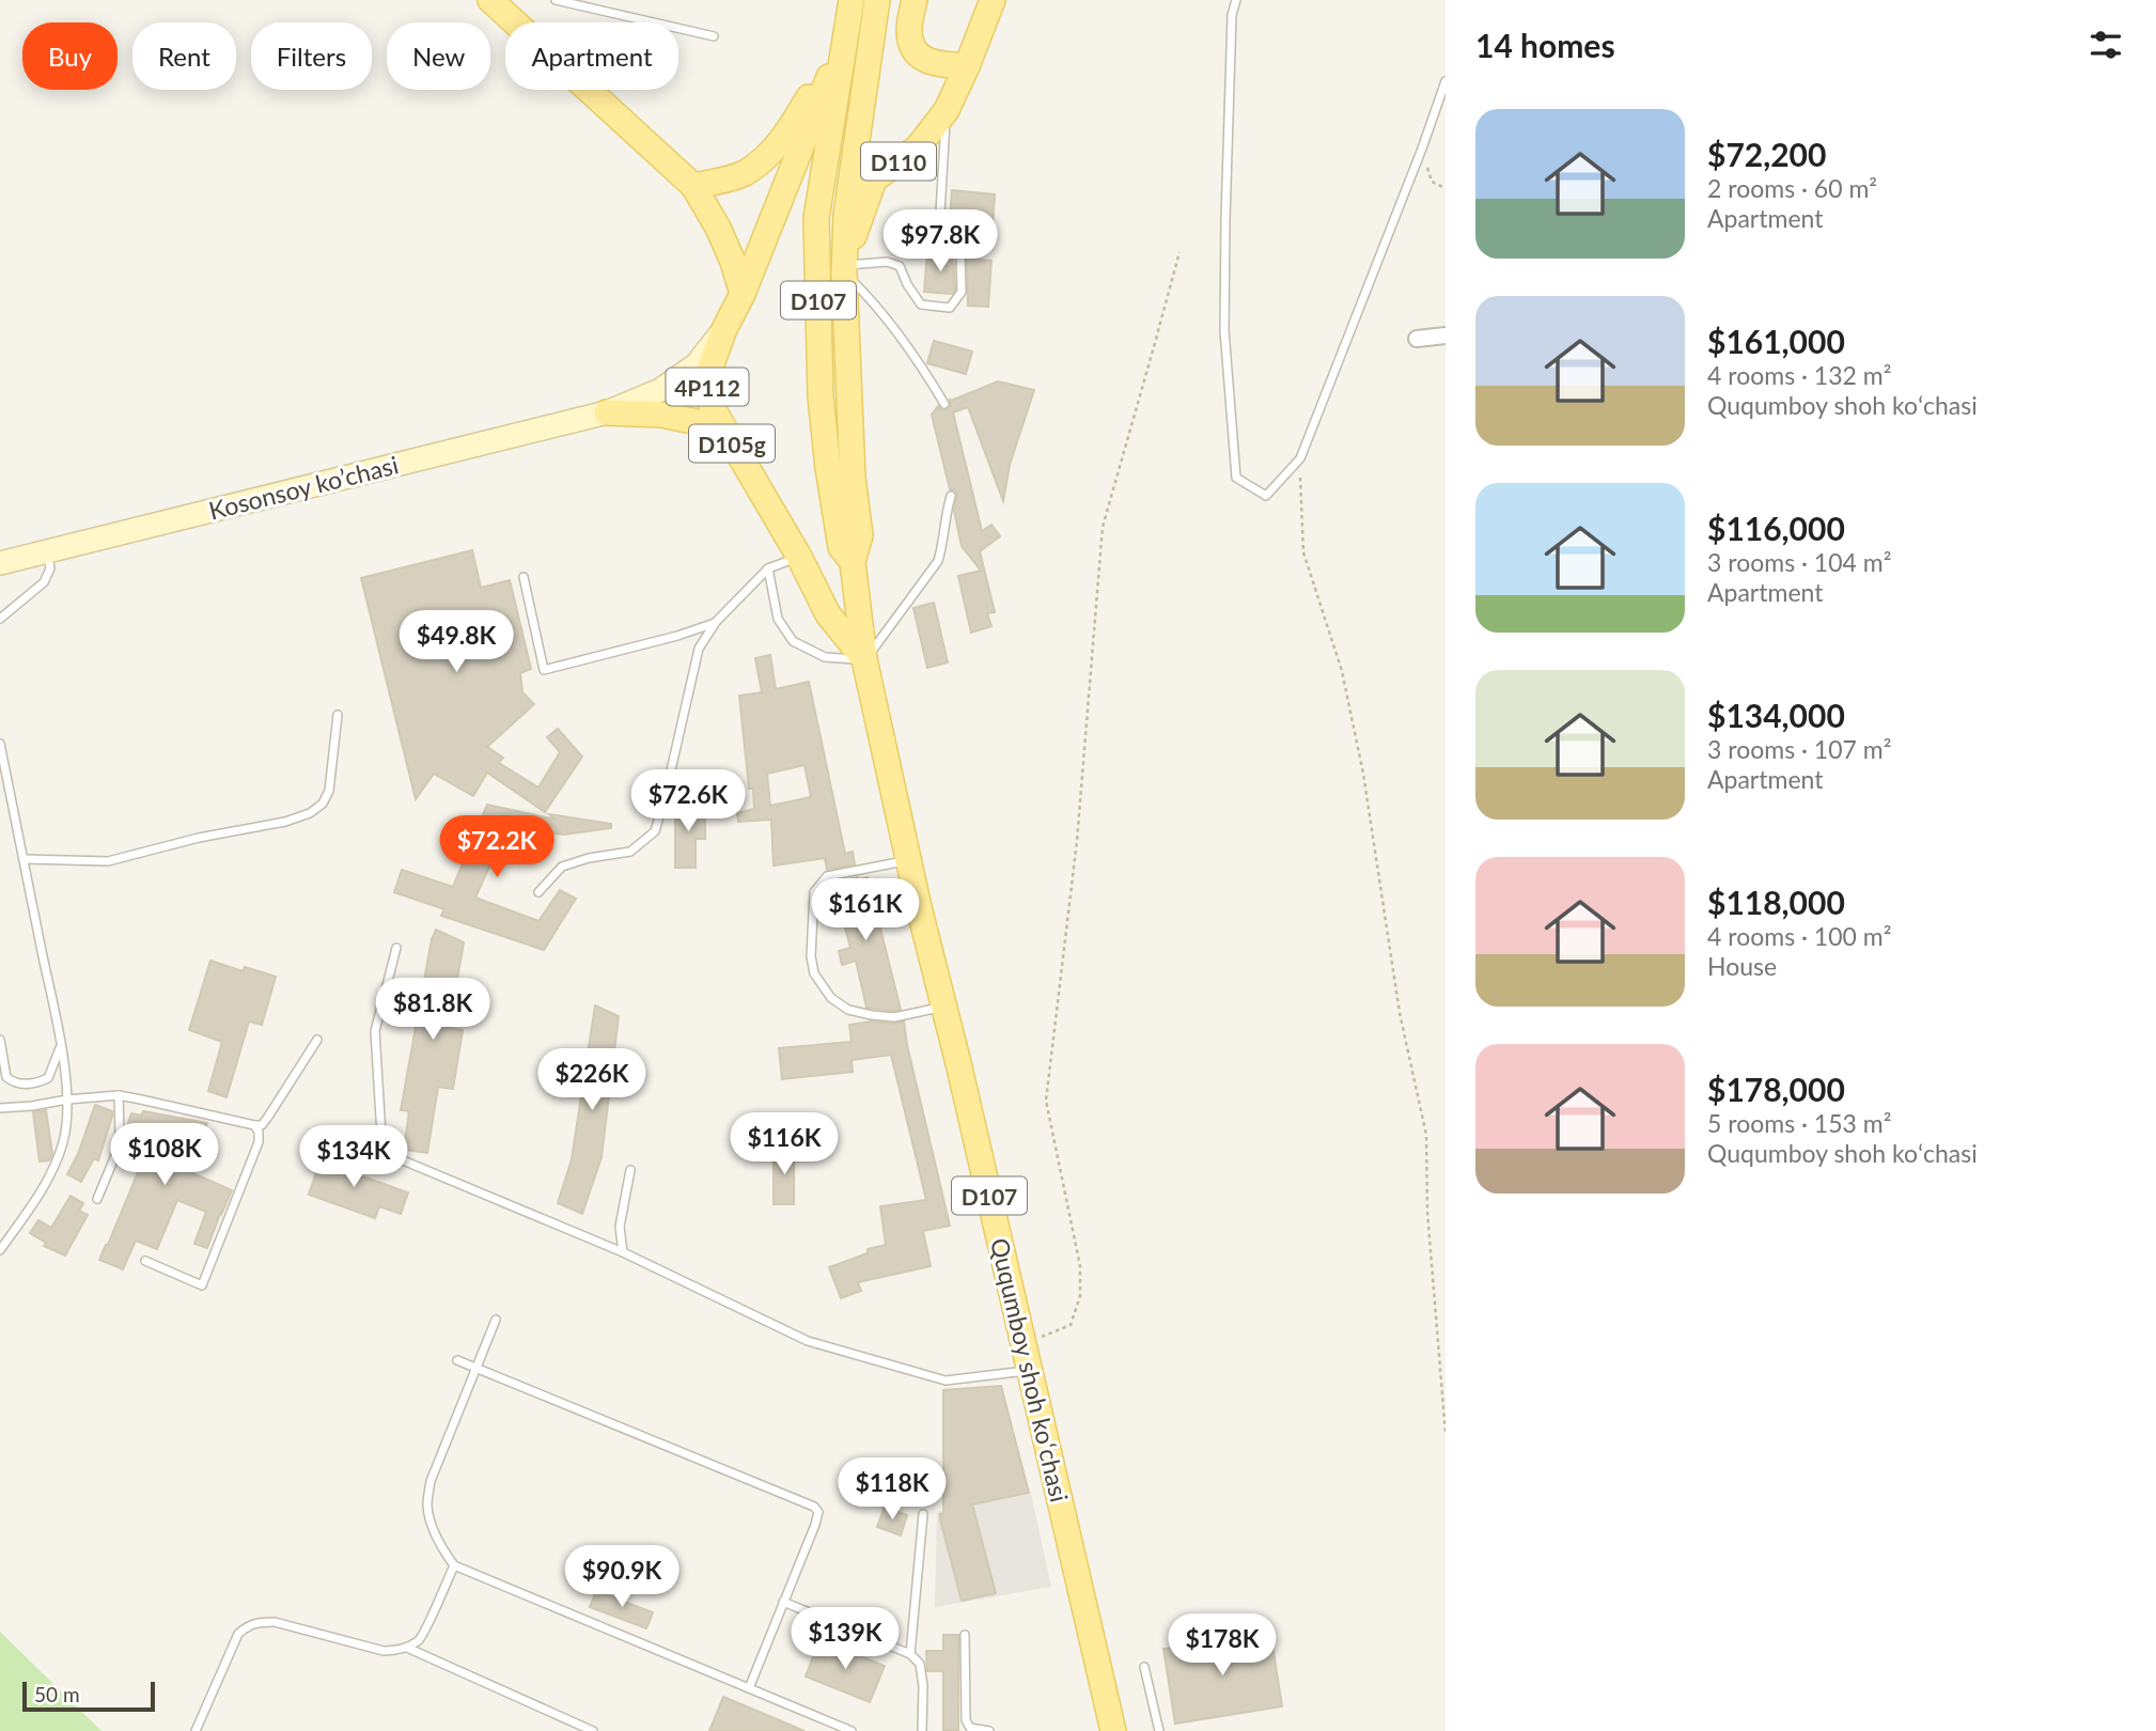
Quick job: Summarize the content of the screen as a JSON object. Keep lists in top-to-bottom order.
{
  "streets": {
    "main road": [
      "D110",
      "D107",
      "4P112",
      "D105g",
      "Kosonsoy ko’chasi",
      "Ququmboy shoh koʻchasi"
    ]
  },
  "crossings": [
    ["D110", "D107"],
    ["D107", "D105g"],
    ["D107", "Ququmboy shoh koʻchasi"],
    ["4P112", "D105g"],
    ["D105g", "Kosonsoy ko’chasi"],
    ["D105g", "Ququmboy shoh koʻchasi"]
  ],
  "scale_bar": "50 m",
  "page": {
    "heading": "14 homes",
    "chip": [
      "Buy",
      "Rent",
      "Filters",
      "New",
      "Apartment"
    ],
    "list": [
      {
        "name": "$72,200",
        "note": "2 rooms · 60 m² · Apartment"
      },
      {
        "name": "$161,000",
        "note": "4 rooms · 132 m² · Ququmboy shoh koʻchasi"
      },
      {
        "name": "$116,000",
        "note": "3 rooms · 104 m² · Apartment"
      },
      {
        "name": "$134,000",
        "note": "3 rooms · 107 m² · Apartment"
      },
      {
        "name": "$118,000",
        "note": "4 rooms · 100 m² · House"
      },
      {
        "name": "$178,000",
        "note": "5 rooms · 153 m² · Ququmboy shoh koʻchasi"
      }
    ],
    "price": [
      "$97.8K",
      "$49.8K",
      "$72.6K",
      "$72.2K",
      "$161K",
      "$81.8K",
      "$226K",
      "$116K",
      "$108K",
      "$134K",
      "$118K",
      "$90.9K",
      "$139K",
      "$178K"
    ],
    "scale": "50 m"
  }
}
